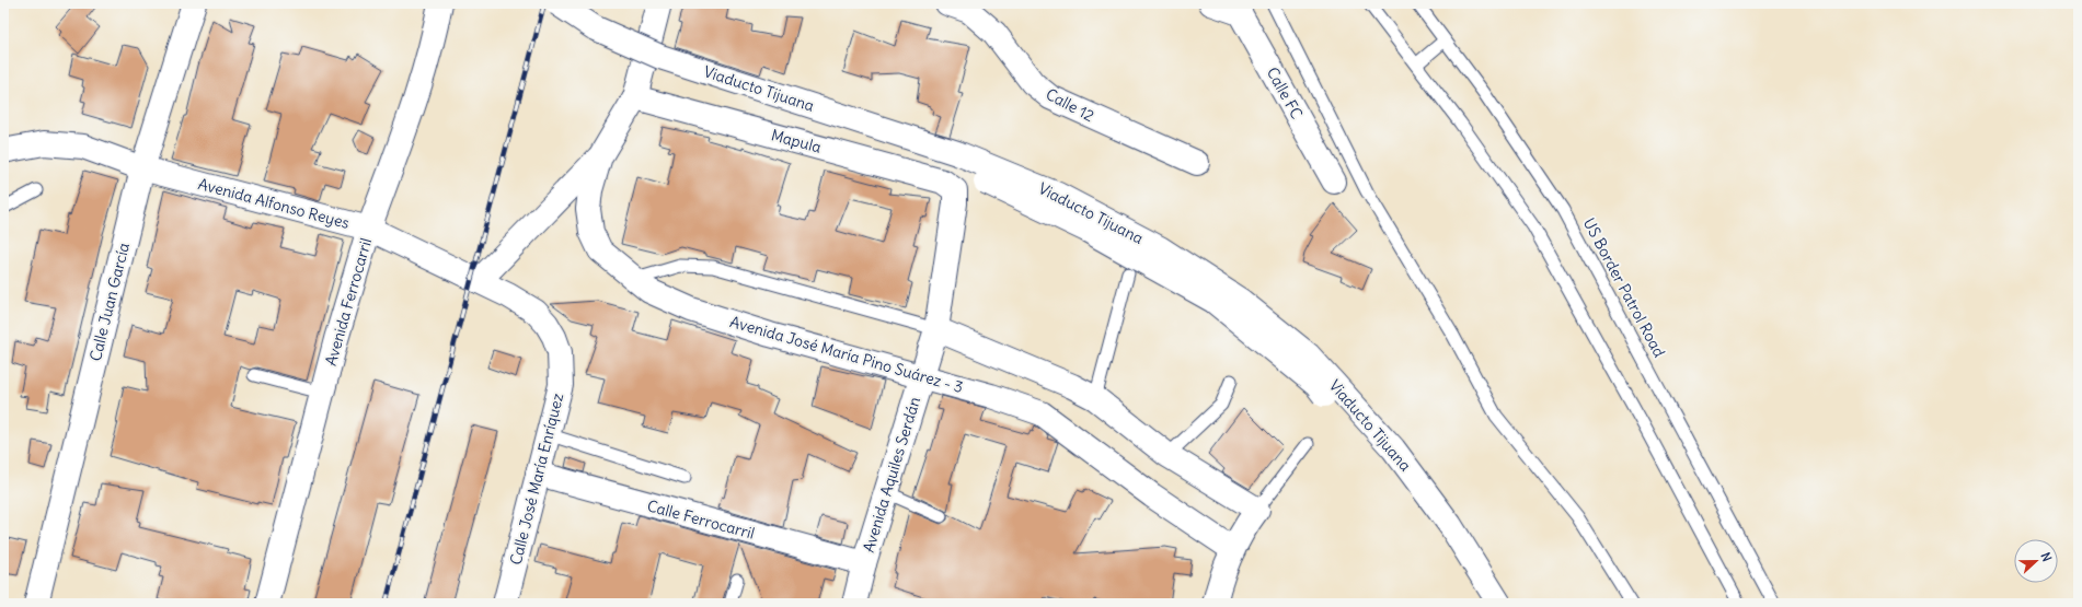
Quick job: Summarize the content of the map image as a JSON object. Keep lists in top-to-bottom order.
{
  "streets": {
    "main road": [
      "Viaducto Tijuana",
      "Calle FC",
      "Calle 12",
      "Mapula",
      "Avenida Alfonso Reyes",
      "Calle Juan García",
      "Avenida Ferrocarril",
      "Avenida José María Pino Suárez - 3",
      "Avenida Aquiles Serdán",
      "Calle José María Enríquez",
      "Calle Ferrocarril"
    ],
    "lane": ["US Border Patrol Road"]
  },
  "crossings": [
    ["Mapula", "Avenida José María Pino Suárez - 3"],
    ["Mapula", "Avenida Aquiles Serdán"],
    ["Avenida Alfonso Reyes", "Calle Juan García"],
    ["Avenida Alfonso Reyes", "Avenida Ferrocarril"],
    ["Avenida Alfonso Reyes", "Calle José María Enríquez"],
    ["Avenida José María Pino Suárez - 3", "Avenida Aquiles Serdán"],
    ["Avenida Aquiles Serdán", "Calle Ferrocarril"],
    ["Calle José María Enríquez", "Calle Ferrocarril"]
  ],
  "north": "right"
}
